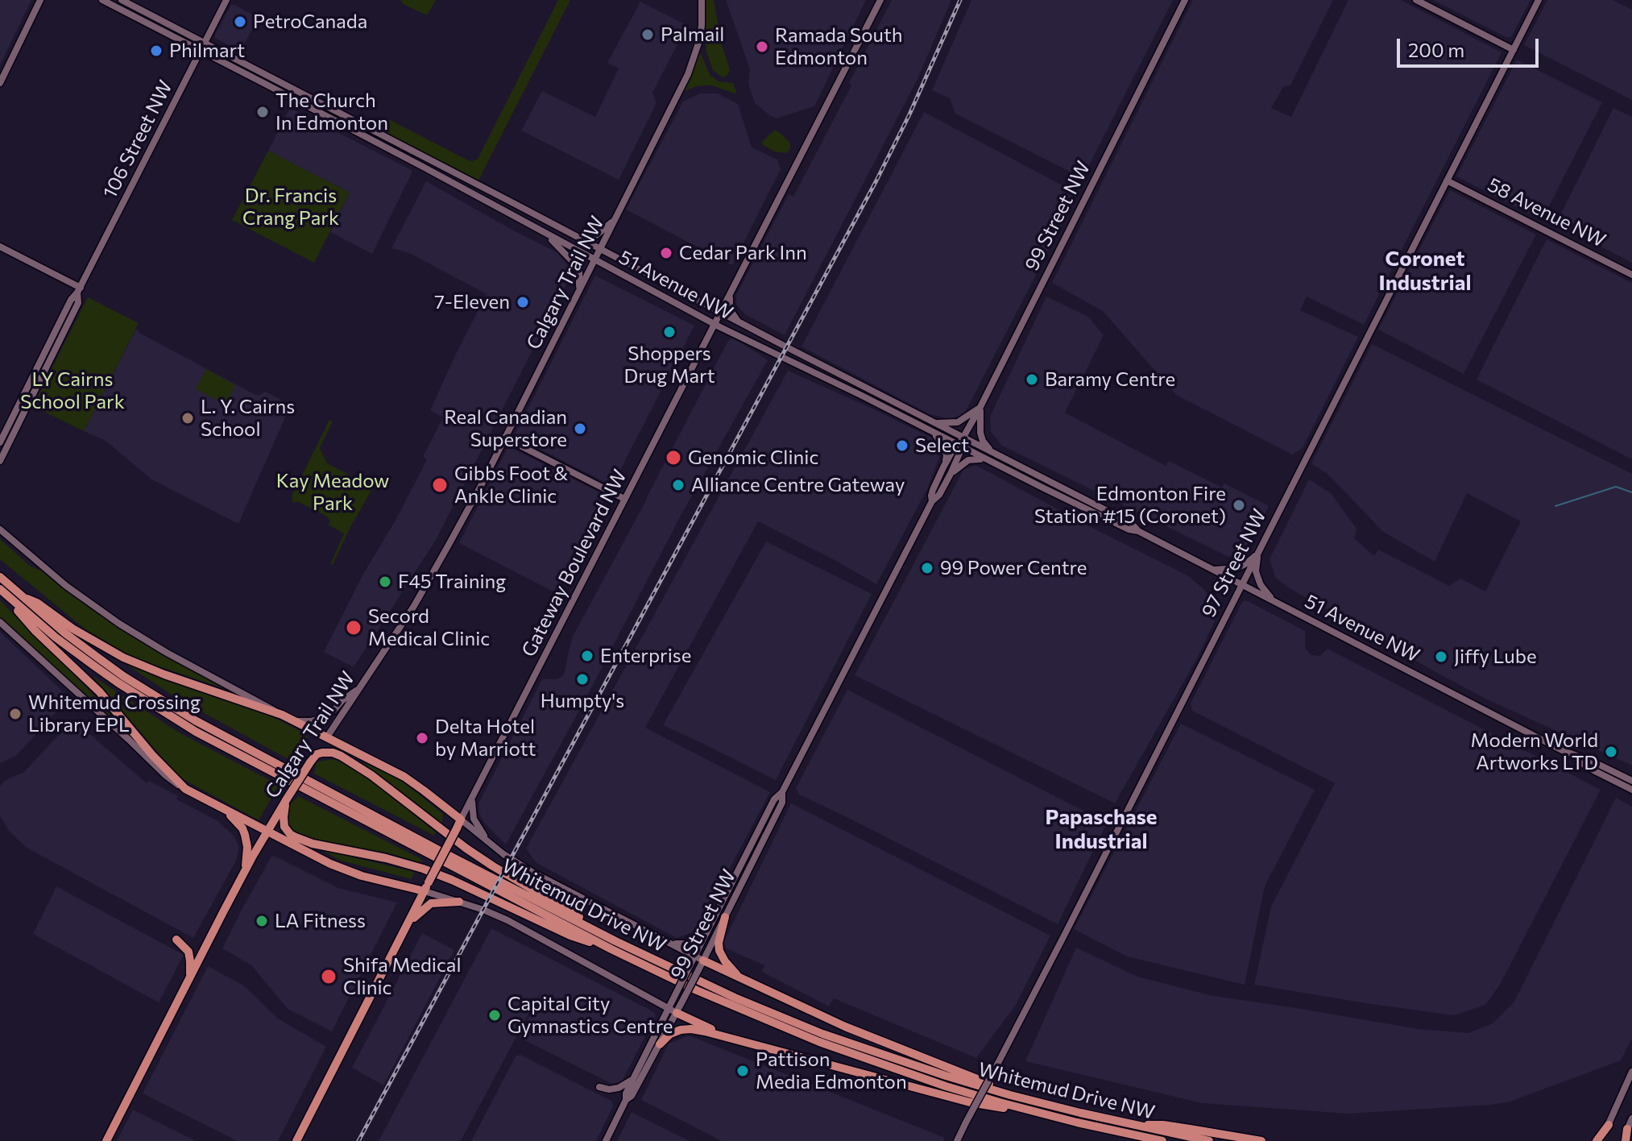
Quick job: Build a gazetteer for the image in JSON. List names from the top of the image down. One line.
{"streets":{"highway":["Calgary Trail NW","Gateway Boulevard NW","Whitemud Drive NW"],"main road":["106 Street NW","58 Avenue NW","99 Street NW","51 Avenue NW","97 Street NW"]},"crossings":[["106 Street NW","51 Avenue NW"],["58 Avenue NW","97 Street NW"],["99 Street NW","51 Avenue NW"],["Calgary Trail NW","51 Avenue NW"],["51 Avenue NW","Gateway Boulevard NW"],["51 Avenue NW","97 Street NW"]],"districts":["Coronet Industrial","Papaschase Industrial"],"parks":["Dr. Francis Crang Park","LY Cairns School Park","Kay Meadow Park"],"places":["PetroCanada","Palmail","Ramada South Edmonton","Philmart","The Church In Edmonton","Cedar Park Inn","7-Eleven","Shoppers Drug Mart","Baramy Centre","L. Y. Cairns School","Real Canadian Superstore","Select","Genomic Clinic","Gibbs Foot & Ankle Clinic","Alliance Centre Gateway","Edmonton Fire Station #15 (Coronet)","99 Power Centre","F45 Training","Secord Medical Clinic","Enterprise","Jiffy Lube","Humpty's","Whitemud Crossing Library EPL","Delta Hotel by Marriott","Modern World Artworks LTD","LA Fitness","Shifa Medical Clinic","Capital City Gymnastics Centre","Pattison Media Edmonton"],"scale_bar":"200 m"}
